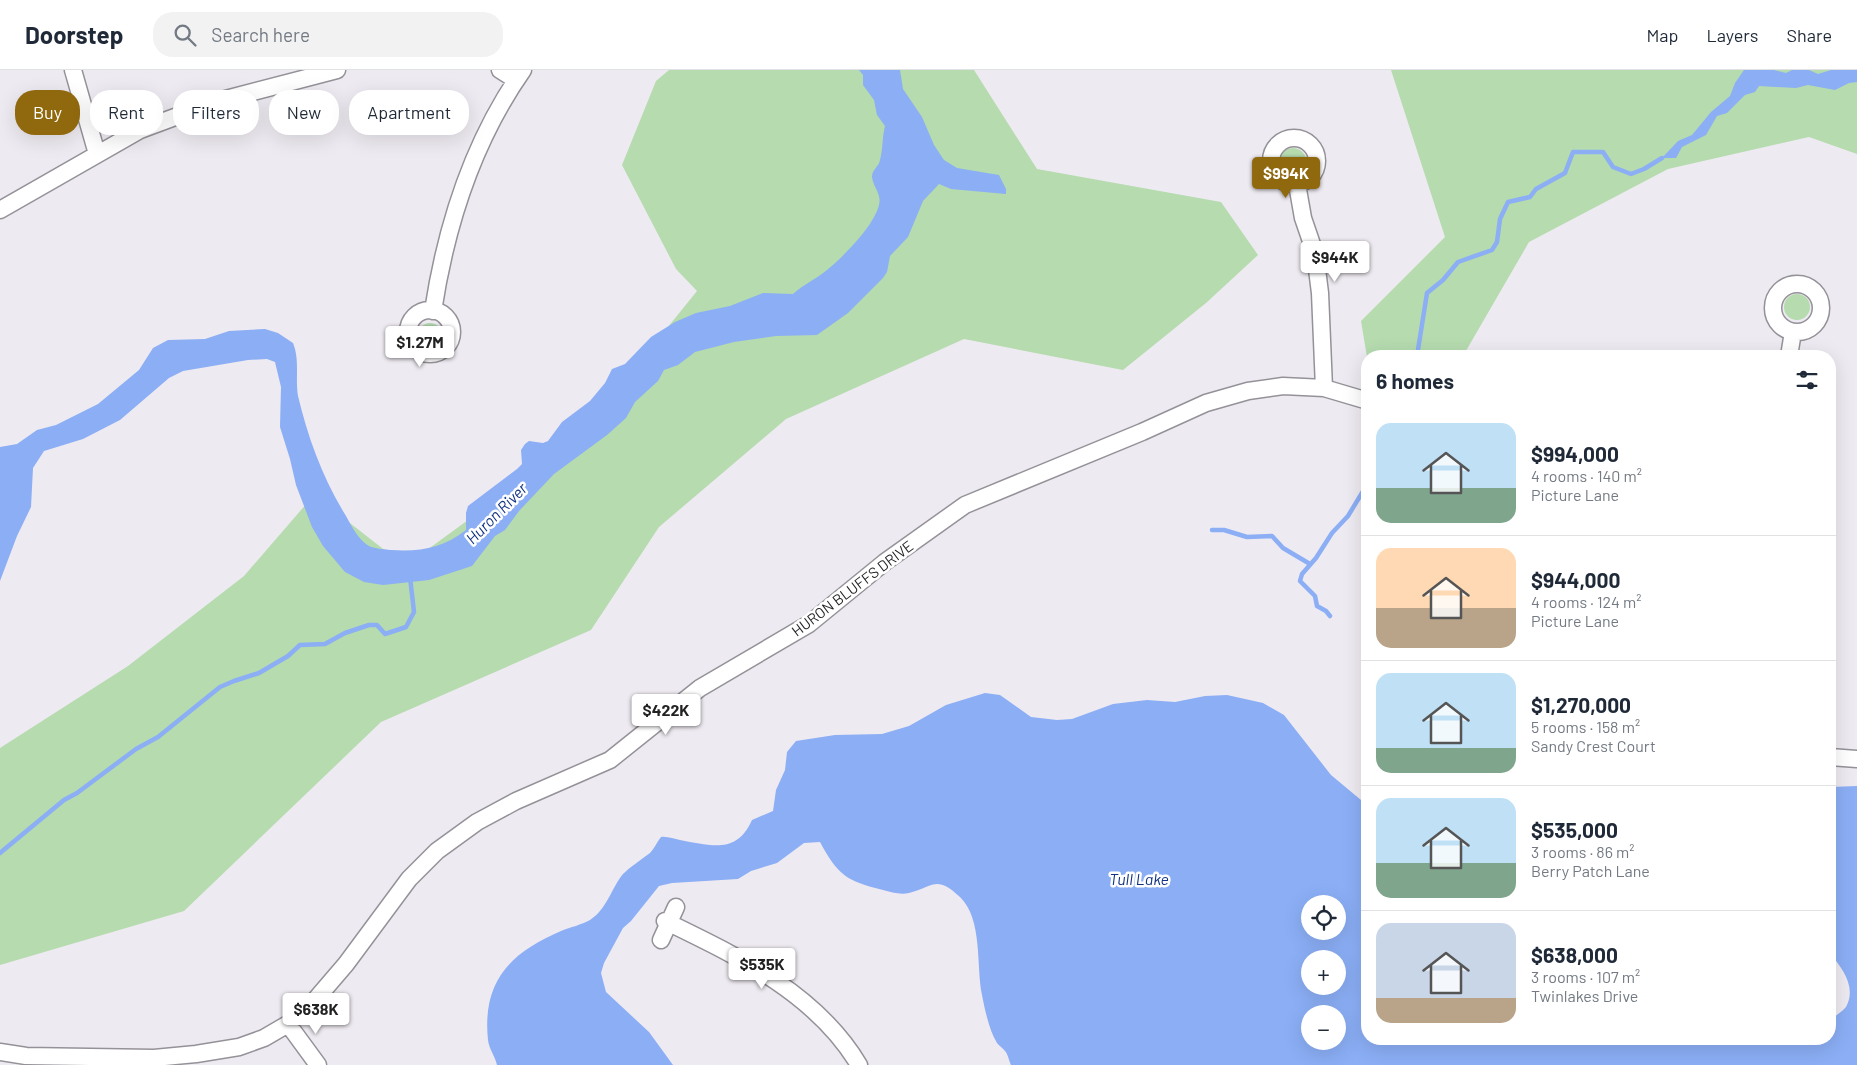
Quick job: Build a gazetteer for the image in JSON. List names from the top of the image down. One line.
{"streets":{"street":["HURON BLUFFS DRIVE"]},"water":["Huron River","Tull Lake"],"page":{"header":"Doorstep","search":"Search here","nav":["Map","Layers","Share"],"chip":["Buy","Rent","Filters","New","Apartment"],"price":["$994K","$944K","$1.27M","$422K","$535K","$638K"],"heading":"6 homes","list":[{"name":"$994,000","note":"4 rooms · 140 m² · Picture Lane"},{"name":"$944,000","note":"4 rooms · 124 m² · Picture Lane"},{"name":"$1,270,000","note":"5 rooms · 158 m² · Sandy Crest Court"},{"name":"$535,000","note":"3 rooms · 86 m² · Berry Patch Lane"},{"name":"$638,000","note":"3 rooms · 107 m² · Twinlakes Drive"}],"map_buttons":["+","−"]}}
